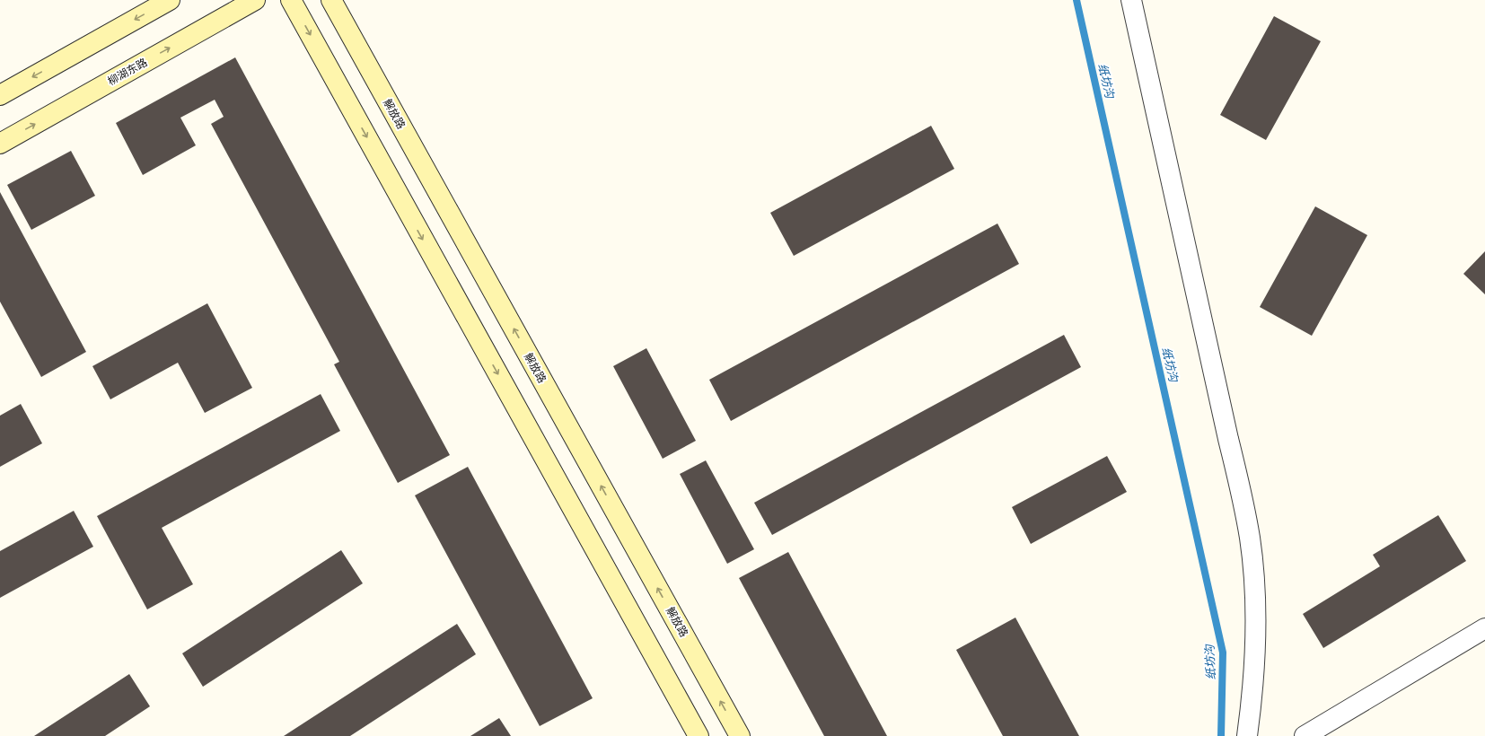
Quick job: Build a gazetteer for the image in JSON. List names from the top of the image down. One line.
{"streets":{"main road":["柳湖东路","解放路"]},"water":["纸坊沟"]}
